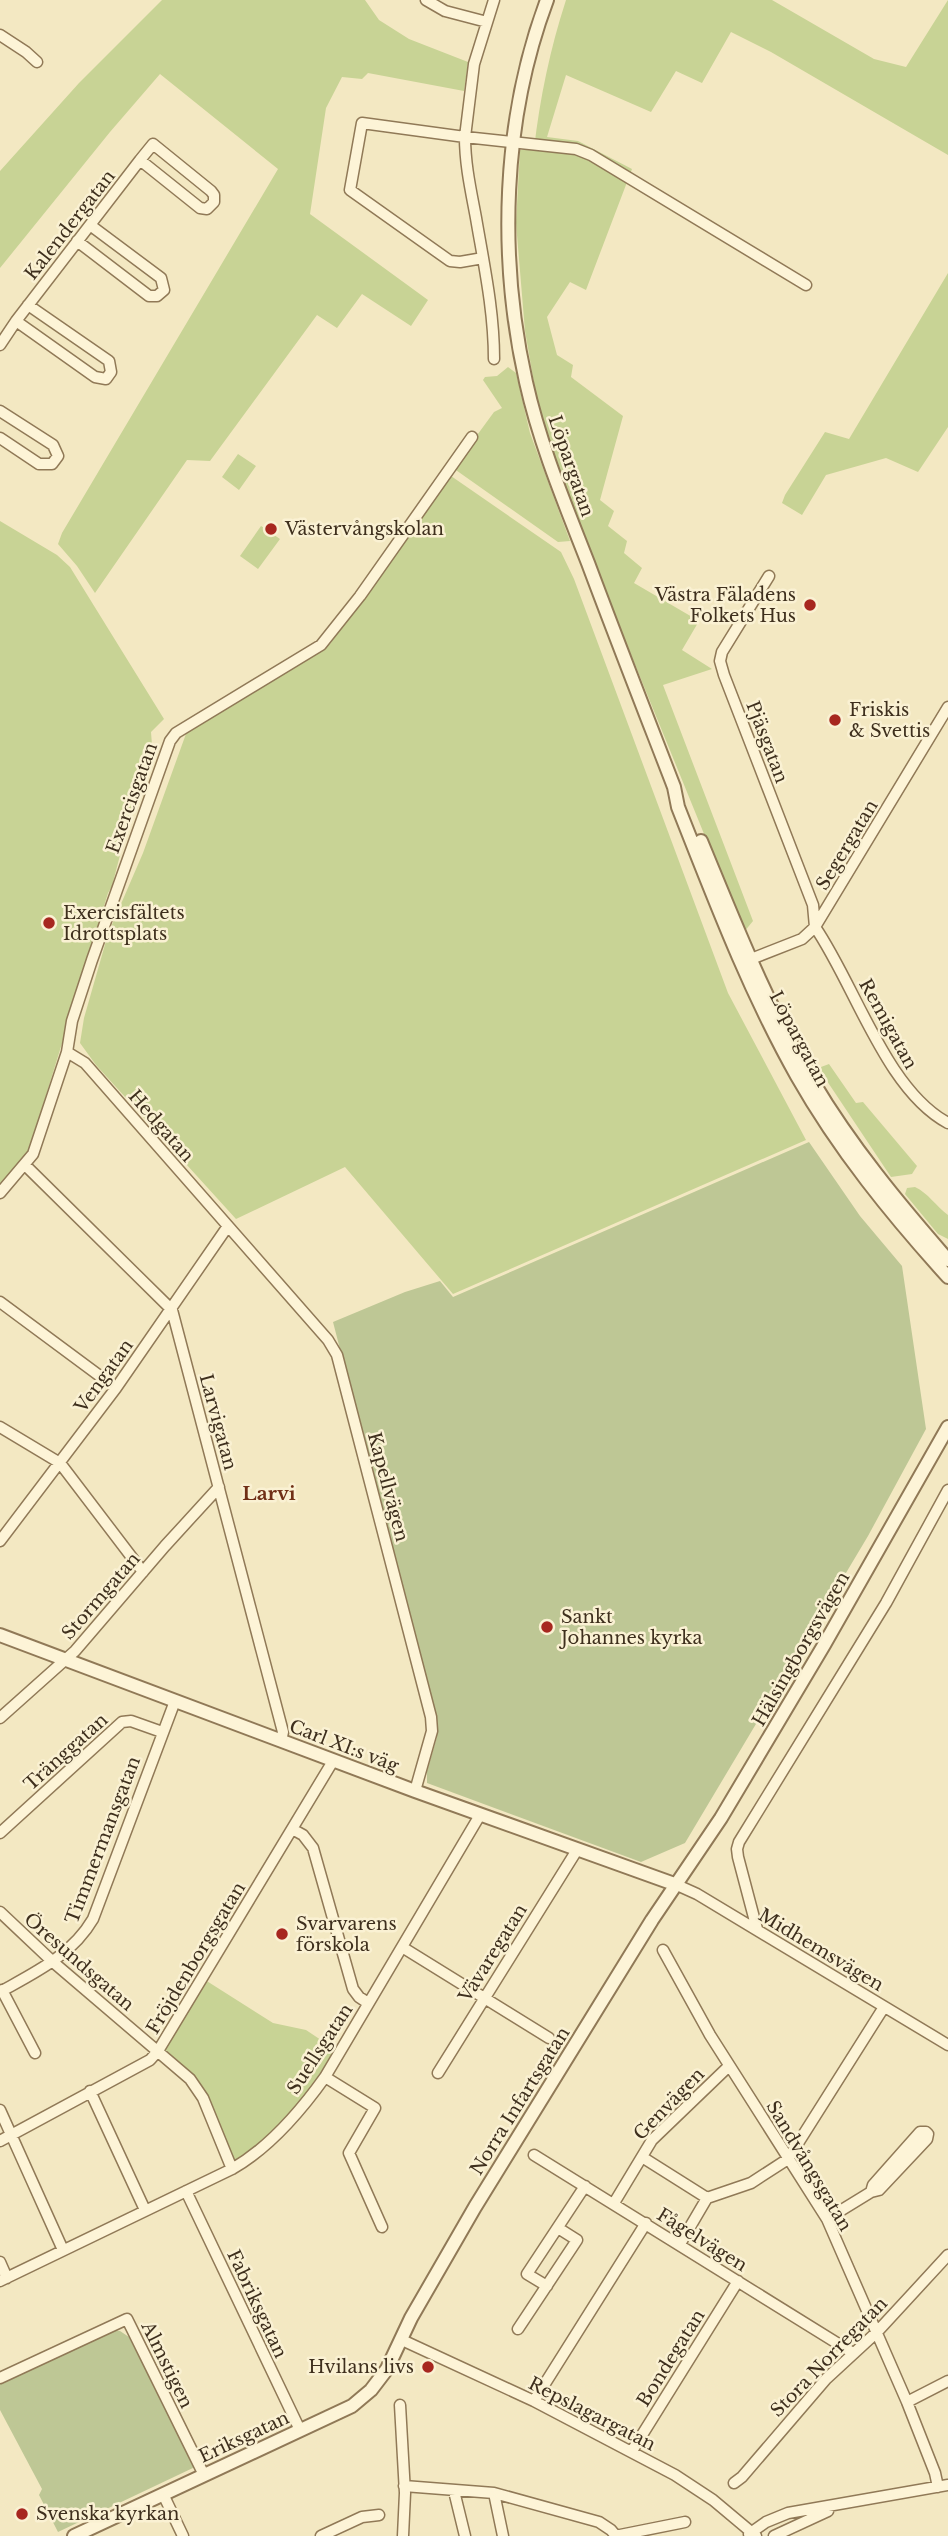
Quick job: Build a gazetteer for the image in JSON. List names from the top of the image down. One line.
{"streets":{"street":["Kalendergatan","Löpargatan","Pjäsgatan","Exercisgatan","Segergatan","Remigatan","Hedgatan","Vengatan","Larvigatan","Kapellvägen","Stormgatan","Hälsingborgsvägen","Carl XI:s väg","Tränggatan","Timmermansgatan","Midhemsvägen","Vävaregatan","Fröjdenborgsgatan","Öresundsgatan","Suellsgatan","Norra Infartsgatan","Genvägen","Sandvångsgatan","Fågelvägen","Fabriksgatan","Stora Norregatan","Bondegatan","Almstigen","Repslagargatan","Eriksgatan"]},"crossings":[["Löpargatan","Segergatan"],["Pjäsgatan","Segergatan"],["Pjäsgatan","Remigatan"],["Exercisgatan","Hedgatan"],["Segergatan","Remigatan"],["Hedgatan","Vengatan"],["Hedgatan","Kapellvägen"],["Vengatan","Larvigatan"],["Vengatan","Kapellvägen"],["Larvigatan","Stormgatan"],["Larvigatan","Carl XI:s väg"],["Kapellvägen","Carl XI:s väg"],["Stormgatan","Carl XI:s väg"],["Hälsingborgsvägen","Carl XI:s väg"],["Hälsingborgsvägen","Midhemsvägen"],["Hälsingborgsvägen","Norra Infartsgatan"],["Carl XI:s väg","Timmermansgatan"],["Carl XI:s väg","Midhemsvägen"],["Carl XI:s väg","Vävaregatan"],["Carl XI:s väg","Fröjdenborgsgatan"],["Carl XI:s väg","Suellsgatan"],["Carl XI:s väg","Norra Infartsgatan"],["Tränggatan","Timmermansgatan"],["Timmermansgatan","Öresundsgatan"],["Midhemsvägen","Norra Infartsgatan"],["Fröjdenborgsgatan","Öresundsgatan"],["Öresundsgatan","Suellsgatan"],["Suellsgatan","Fabriksgatan"],["Norra Infartsgatan","Repslagargatan"],["Norra Infartsgatan","Eriksgatan"],["Genvägen","Sandvångsgatan"],["Genvägen","Fågelvägen"],["Sandvångsgatan","Stora Norregatan"],["Fågelvägen","Stora Norregatan"],["Fågelvägen","Bondegatan"],["Fabriksgatan","Eriksgatan"],["Bondegatan","Repslagargatan"],["Almstigen","Eriksgatan"],["Repslagargatan","Eriksgatan"]],"districts":["Larvi"],"places":["Västervångskolan","Västra Fäladens Folkets Hus","Friskis & Svettis","Exercisfältets Idrottsplats","Sankt Johannes kyrka","Svarvarens förskola","Hvilans livs","Svenska kyrkan"]}
